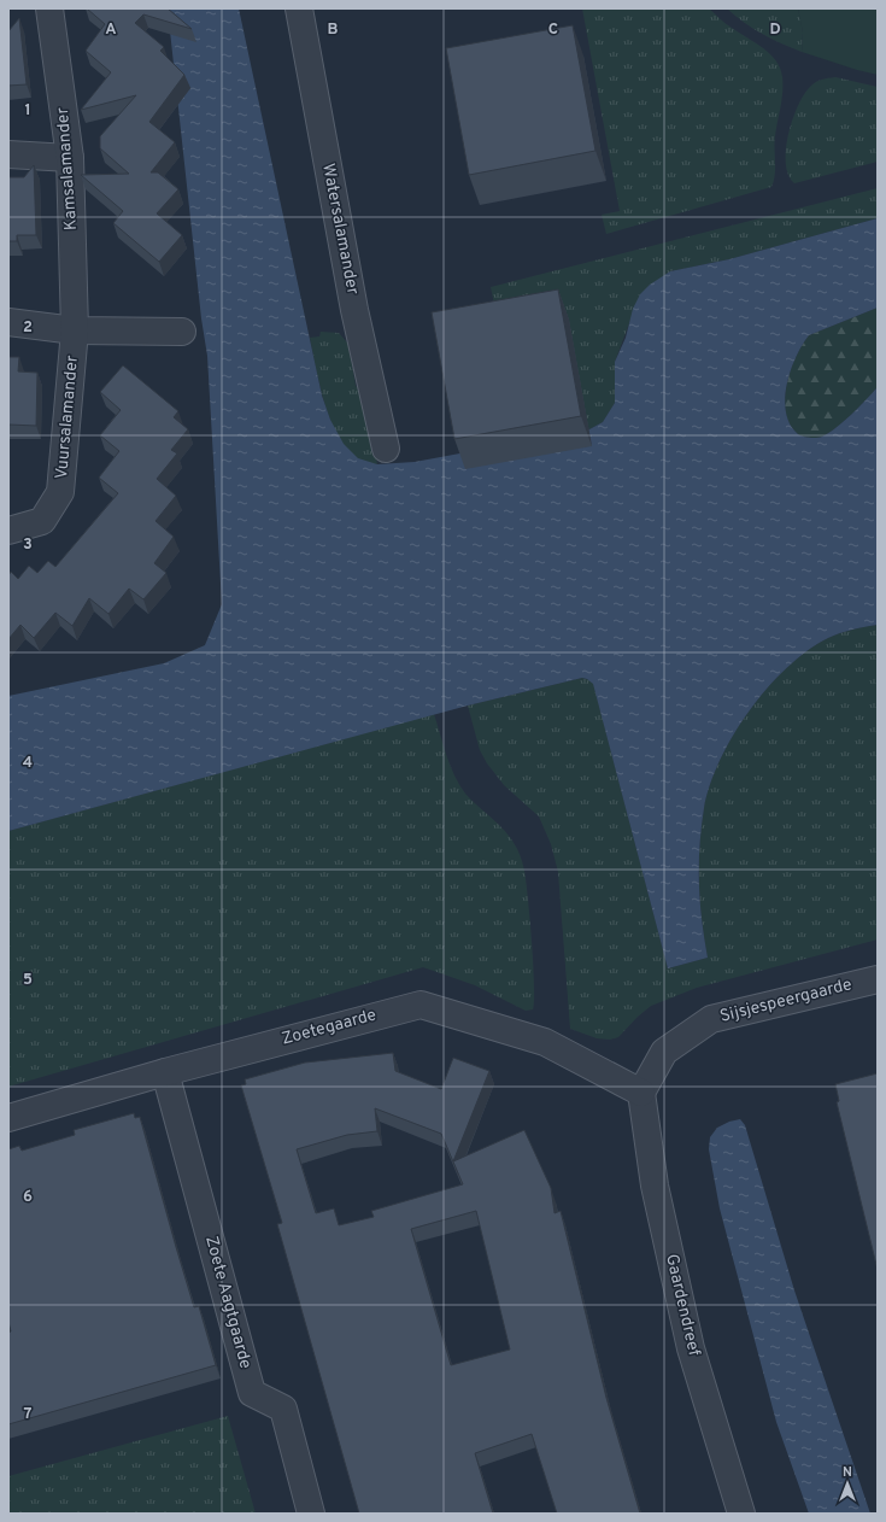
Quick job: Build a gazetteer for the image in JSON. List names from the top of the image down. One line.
{"streets":{"street":["Kamsalamander","Watersalamander","Vuursalamander","Sijsjespeergaarde","Zoetegaarde","Zoete Aagtgaarde","Gaardendreef"]},"crossings":[["Kamsalamander","Vuursalamander"],["Sijsjespeergaarde","Zoetegaarde"],["Sijsjespeergaarde","Gaardendreef"],["Zoetegaarde","Zoete Aagtgaarde"],["Zoetegaarde","Gaardendreef"]],"north":"top","grid":{"columns":["A","B","C","D"],"rows":["1","2","3","4","5","6","7"]}}
